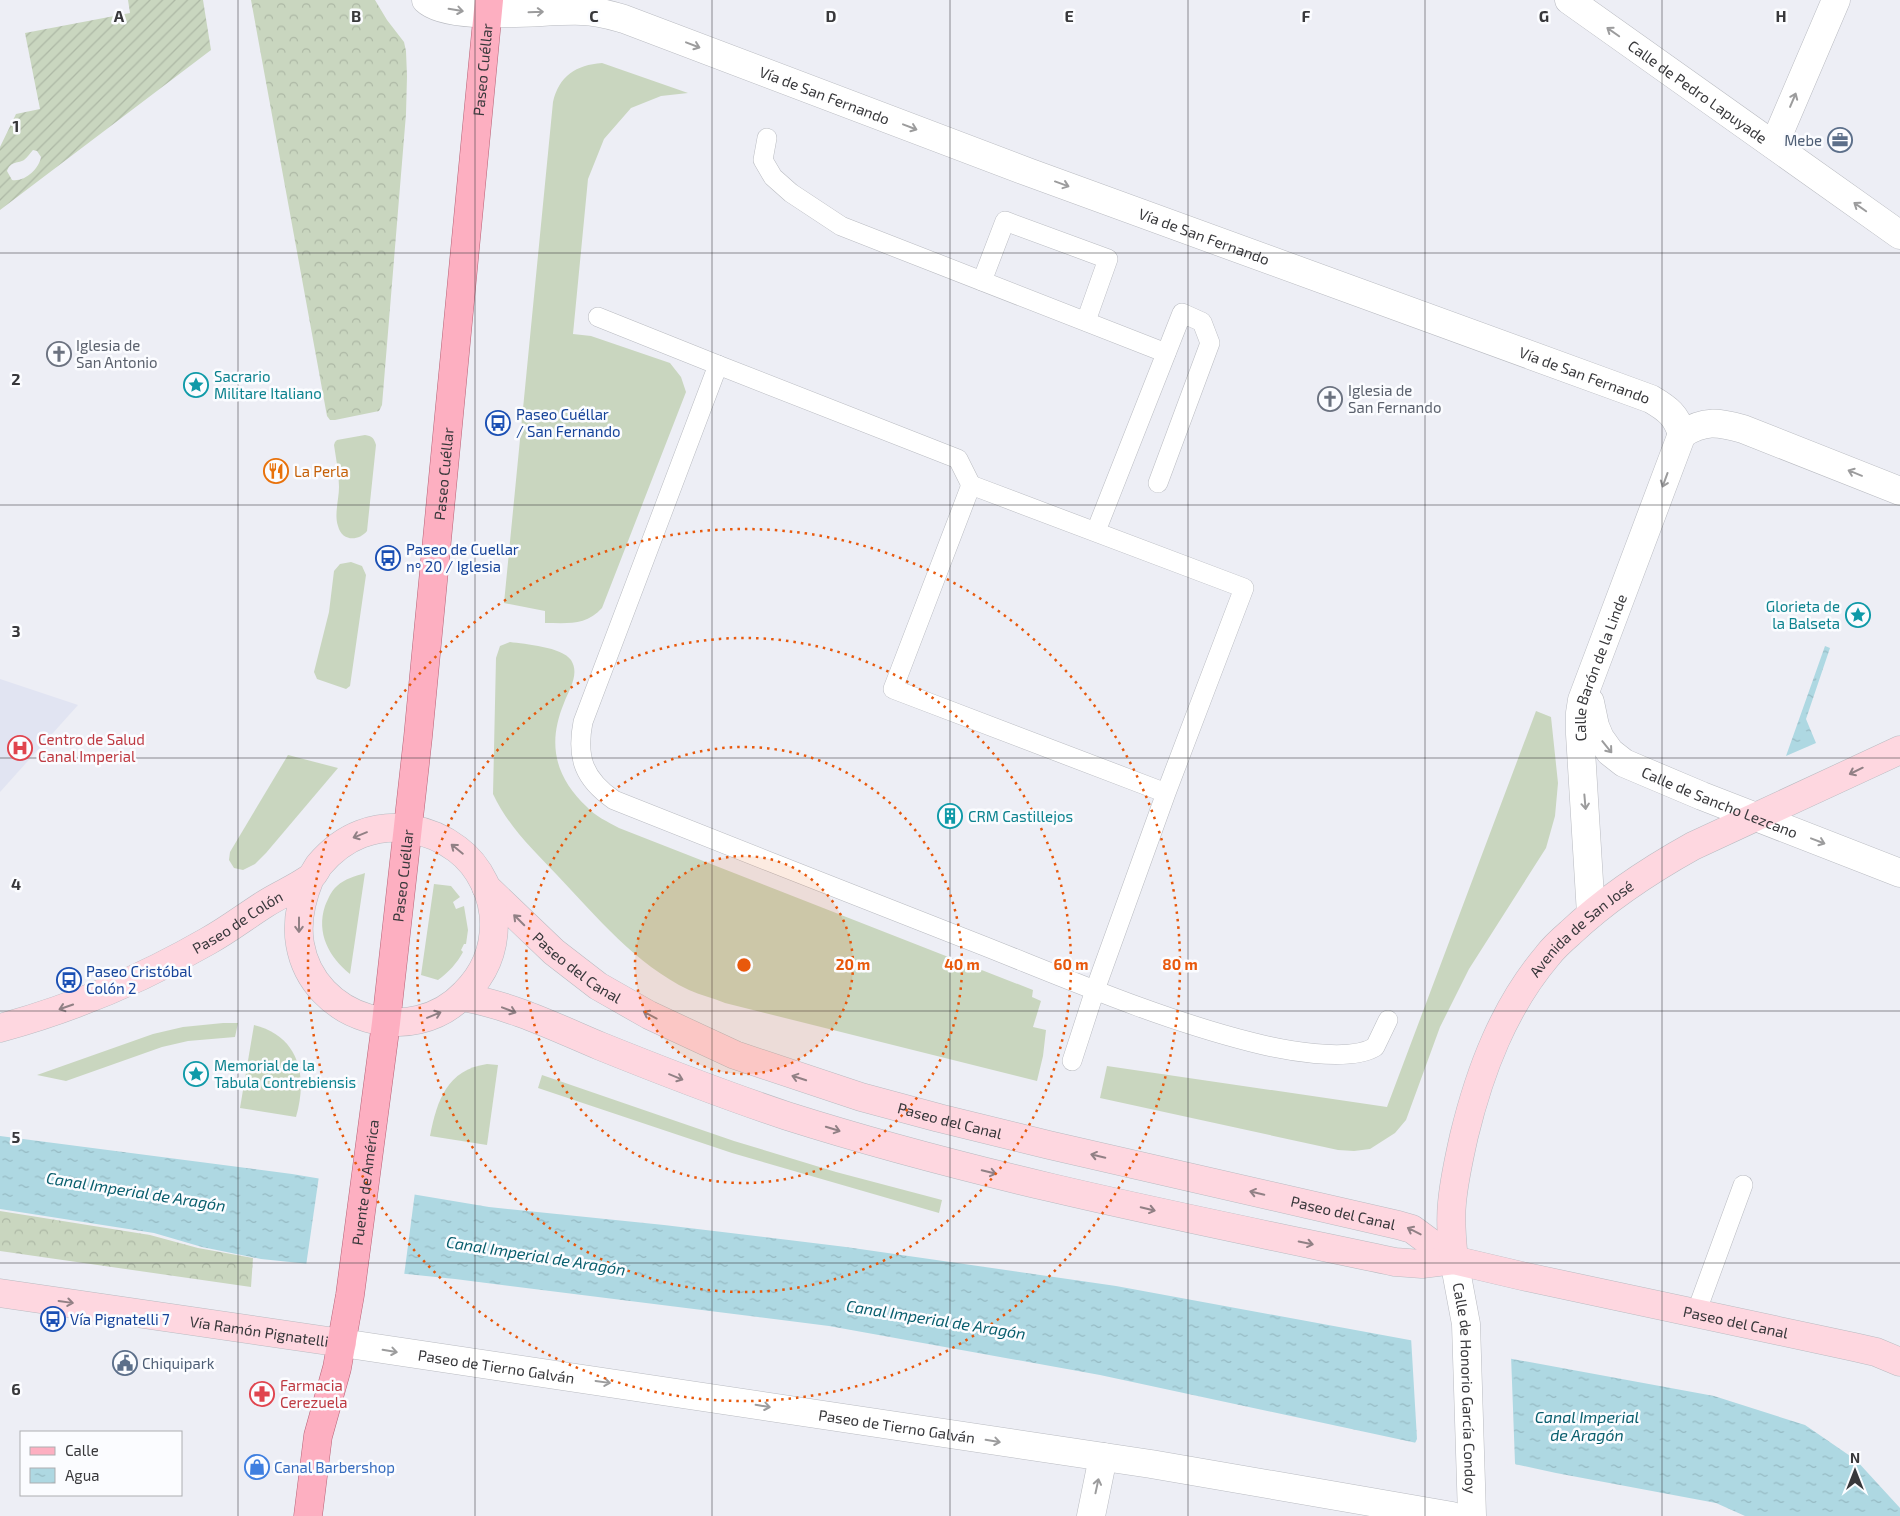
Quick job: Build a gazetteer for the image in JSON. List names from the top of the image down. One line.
{"streets":{"main road":["Paseo Cuéllar","Paseo de Colón","Avenida de San José","Paseo del Canal","Puente de América","Vía Ramón Pignatelli"],"street":["Calle de Pedro Lapuyade","Vía de San Fernando","Calle Barón de la Linde","Calle de Sancho Lezcano","Paseo de Tierno Galván","Calle de Honorio García Condoy"]},"crossings":[["Paseo Cuéllar","Vía de San Fernando"],["Paseo Cuéllar","Paseo de Colón"],["Paseo Cuéllar","Paseo del Canal"],["Paseo Cuéllar","Puente de América"],["Vía de San Fernando","Calle Barón de la Linde"],["Calle Barón de la Linde","Calle de Sancho Lezcano"],["Calle Barón de la Linde","Avenida de San José"],["Calle de Sancho Lezcano","Avenida de San José"],["Paseo de Colón","Paseo del Canal"],["Avenida de San José","Paseo del Canal"],["Avenida de San José","Calle de Honorio García Condoy"],["Paseo del Canal","Puente de América"],["Paseo del Canal","Calle de Honorio García Condoy"],["Puente de América","Vía Ramón Pignatelli"],["Puente de América","Paseo de Tierno Galván"],["Vía Ramón Pignatelli","Paseo de Tierno Galván"]],"one_way":["Calle de Pedro Lapuyade","Vía de San Fernando","Calle Barón de la Linde","Calle de Sancho Lezcano","Paseo de Colón","Vía Ramón Pignatelli","Paseo de Tierno Galván"],"water":["Canal Imperial de Aragón"],"places":{"office":["Mebe"],"church":["Iglesia de San Antonio","Iglesia de San Fernando"],"place":["Sacrario Militare Italiano","Glorieta de la Balseta","Memorial de la Tabula Contrebiensis"],"bus stop":["Paseo Cuéllar / San Fernando","Paseo de Cuellar nº 20 / Iglesia","Paseo Cristóbal Colón 2","Vía Pignatelli 7"],"restaurant":["La Perla"],"hospital":["Centro de Salud Canal Imperial"],"building":["CRM Castillejos"],"public building":["Chiquipark"],"pharmacy":["Farmacia Cerezuela"],"shop":["Canal Barbershop"]},"legend":["Calle","Agua"],"north":"top","grid":{"columns":["A","B","C","D","E","F","G","H"],"rows":["1","2","3","4","5","6"]},"rings":["20 m","40 m","60 m","80 m"]}
